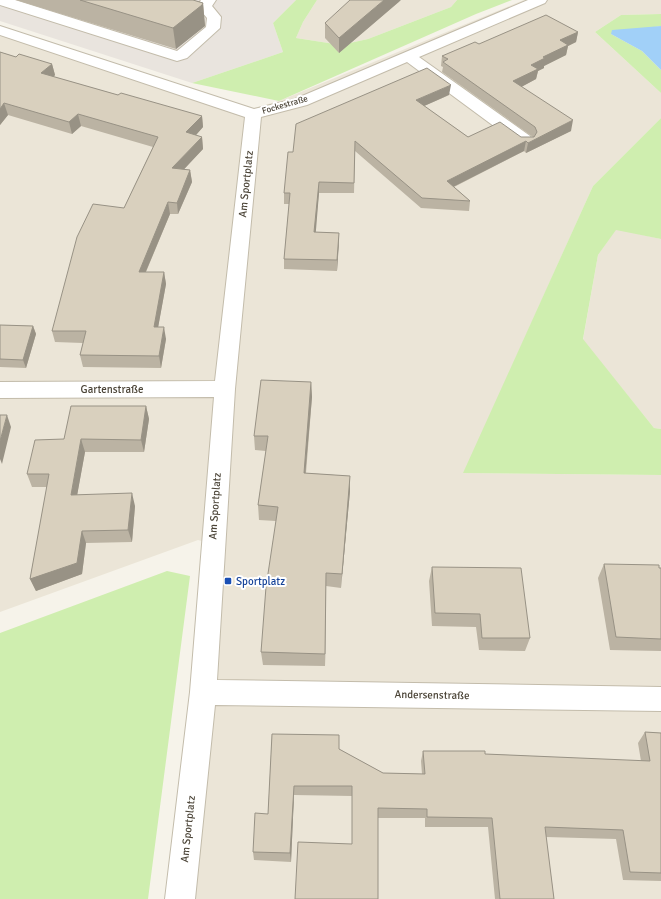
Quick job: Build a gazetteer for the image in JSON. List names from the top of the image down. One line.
{"streets":{"street":["Fockestraße","Am Sportplatz","Gartenstraße","Andersenstraße"]},"crossings":[["Fockestraße","Am Sportplatz"],["Am Sportplatz","Gartenstraße"],["Am Sportplatz","Andersenstraße"]],"places":{"transit":["Sportplatz"]}}
